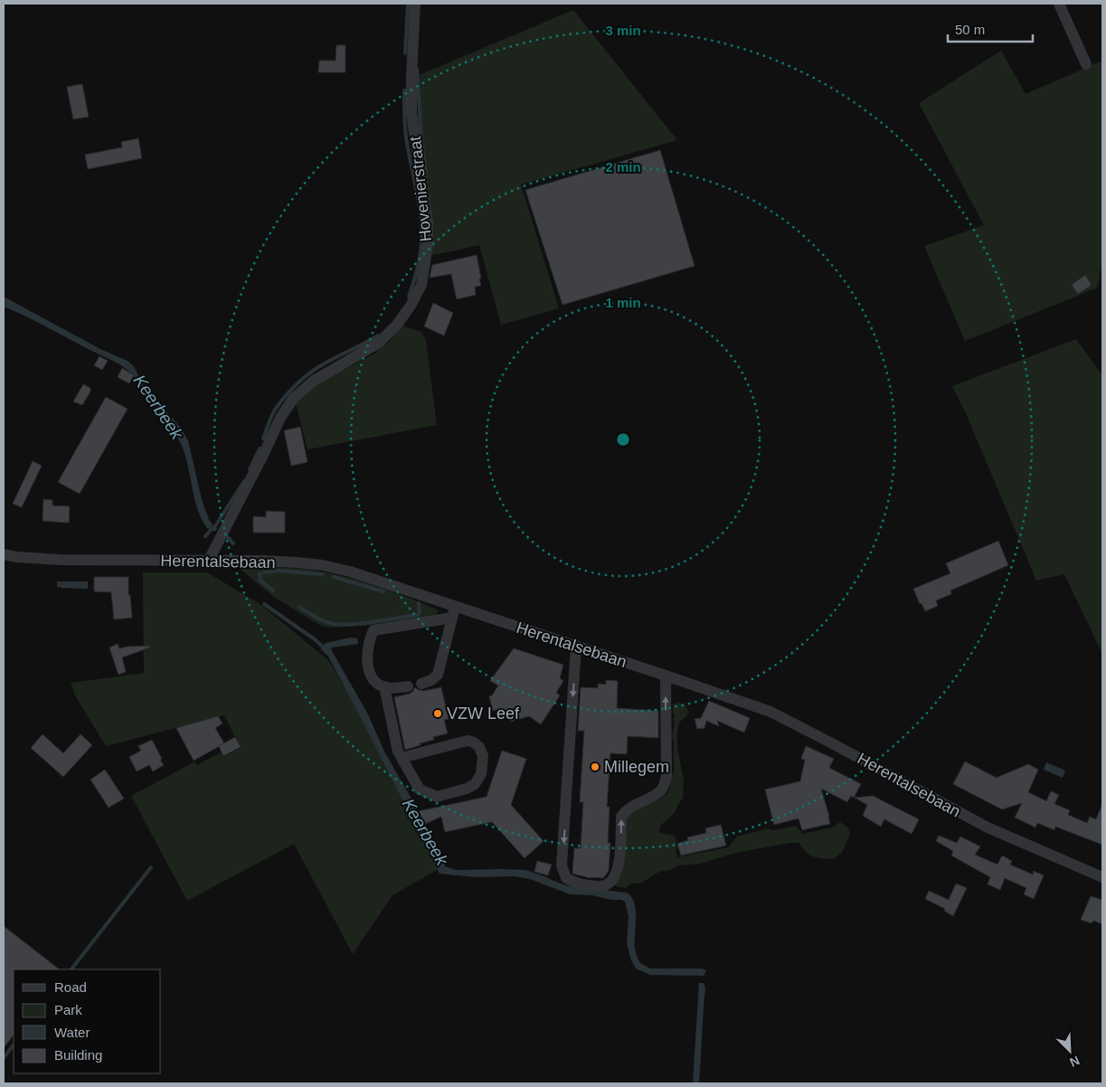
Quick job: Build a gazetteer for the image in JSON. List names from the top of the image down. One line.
{"streets":{"street":["Hovenierstraat","Herentalsebaan"]},"crossings":[["Hovenierstraat","Herentalsebaan"]],"water":["Keerbeek"],"places":["VZW Leef","Millegem"],"legend":["Road","Park","Water","Building"],"scale_bar":"50 m","north":"bottom right","rings":["3 min","2 min","1 min"]}
